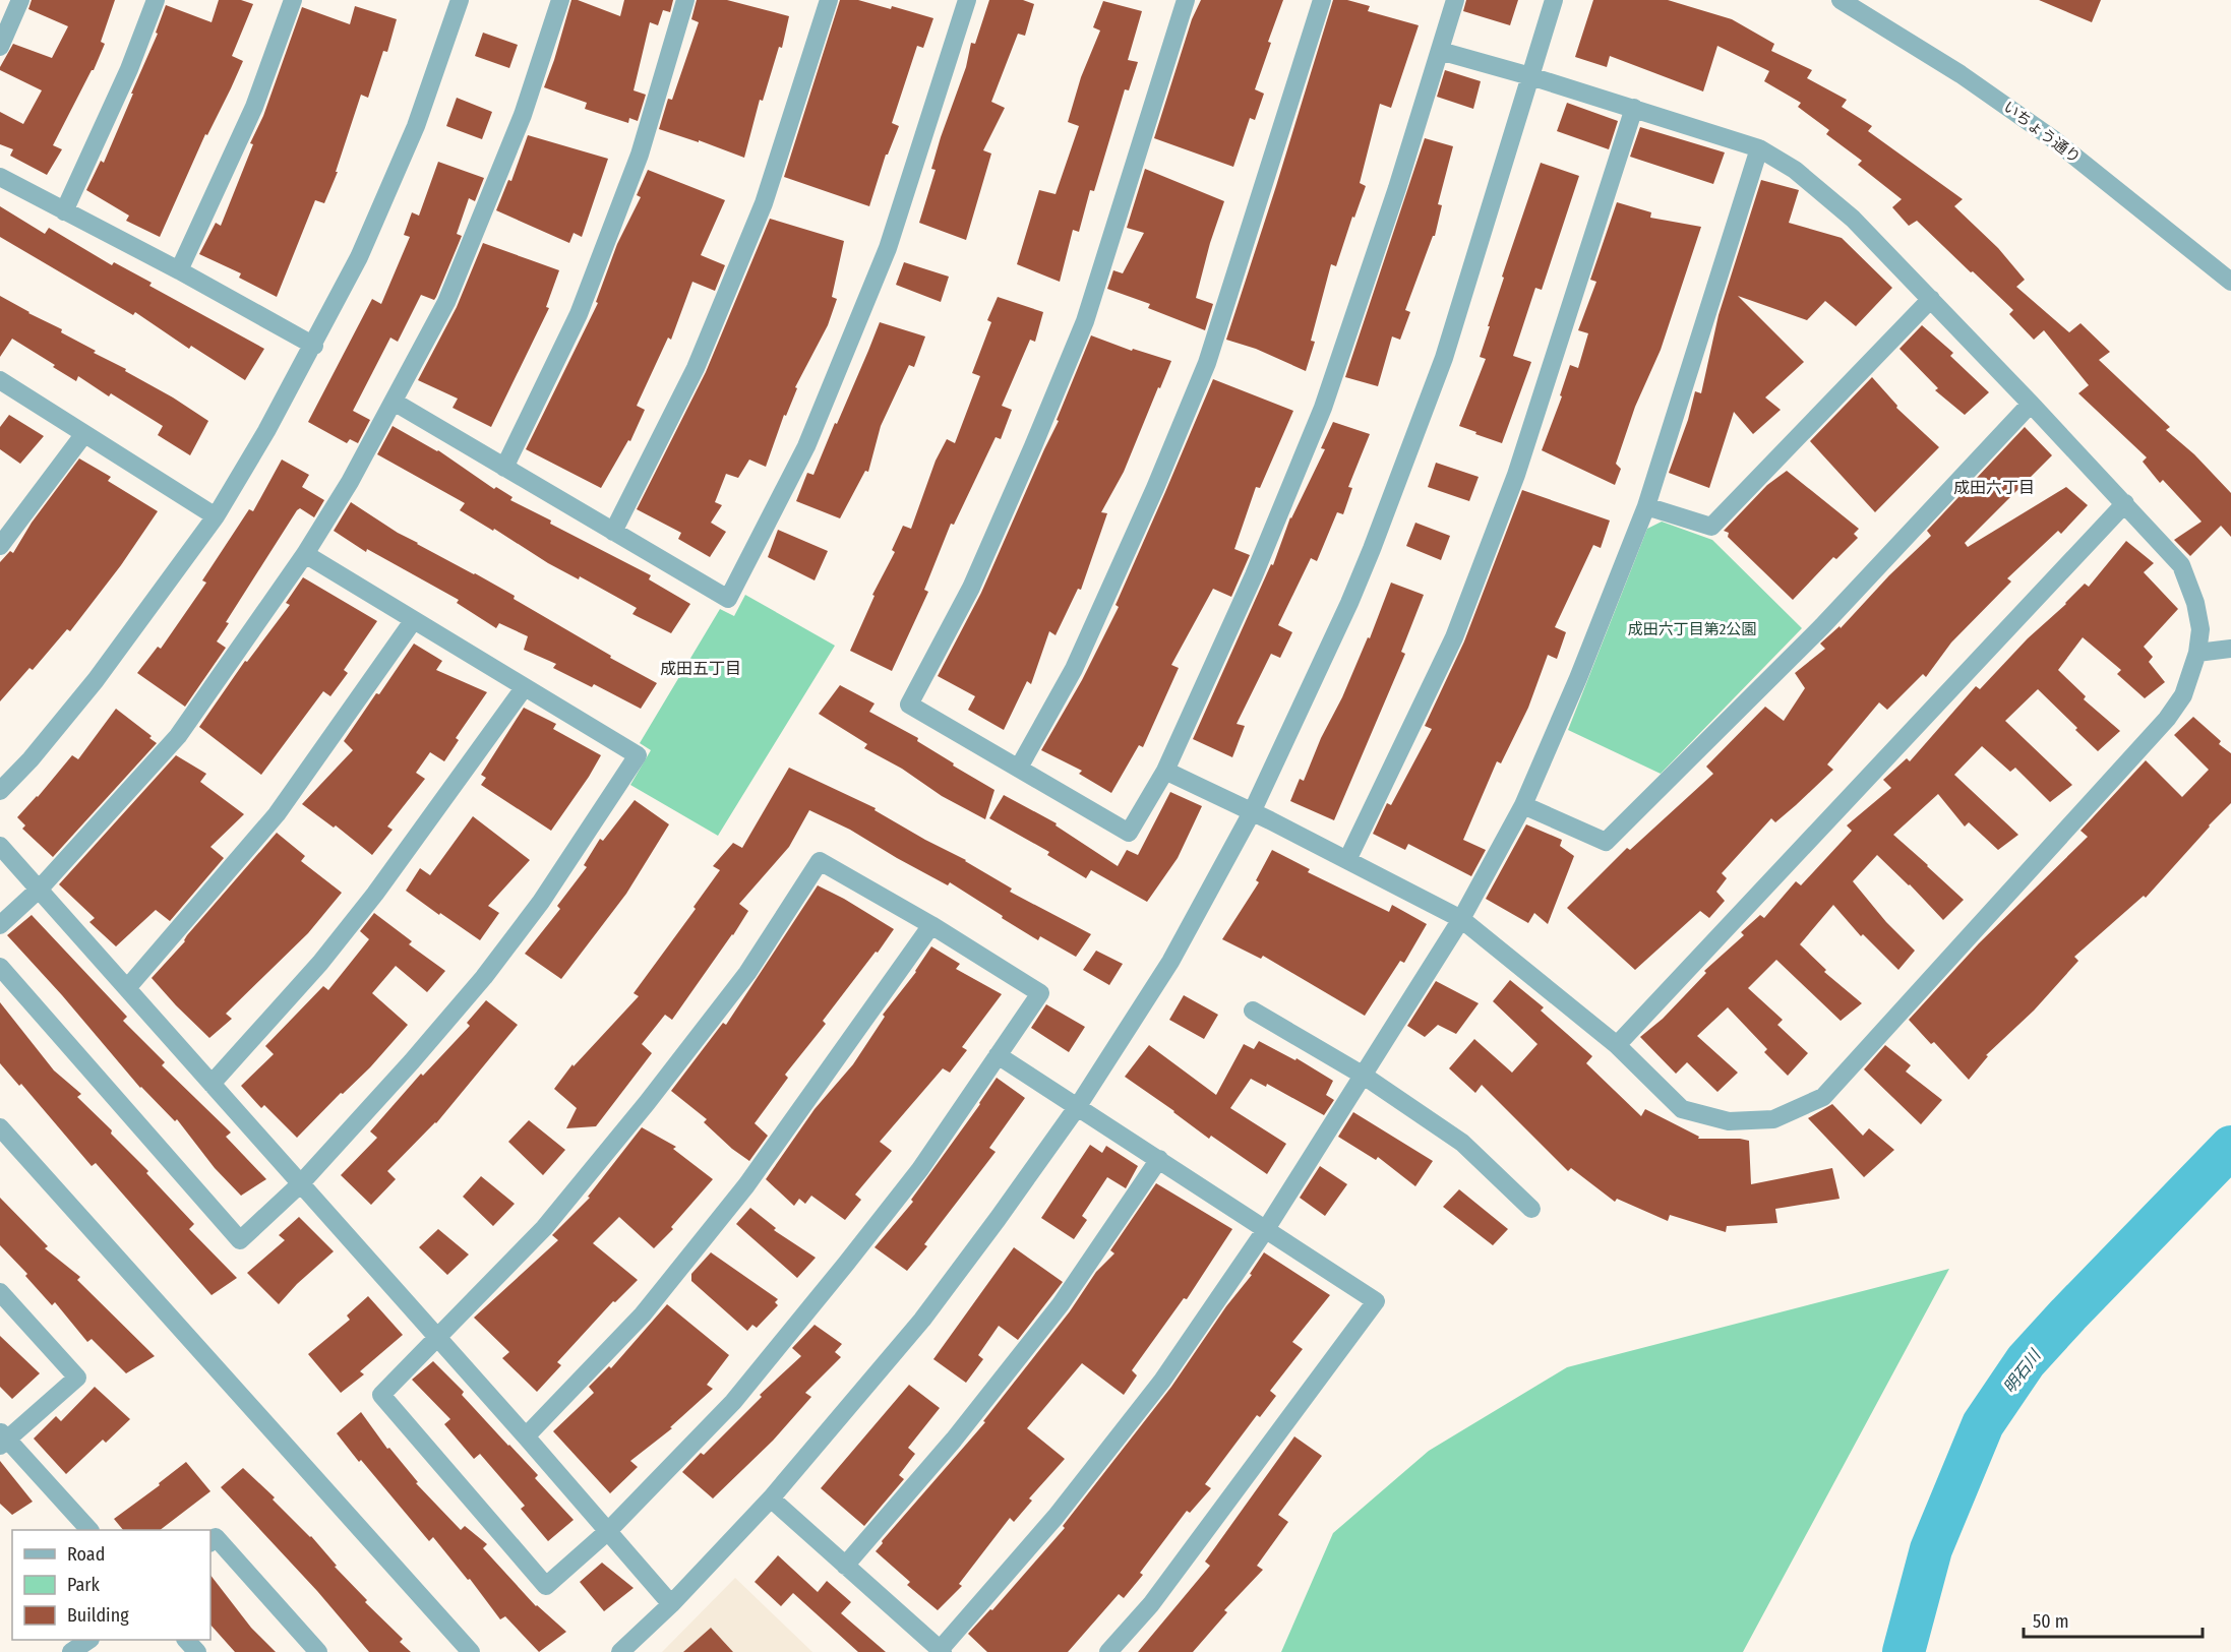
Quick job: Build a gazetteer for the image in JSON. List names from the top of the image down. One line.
{"streets":{"street":["いちょう通り"]},"districts":["成田六丁目","成田五丁目"],"water":["明石川"],"parks":["成田六丁目第2公園"],"legend":["Road","Park","Building"],"scale_bar":"50 m"}
